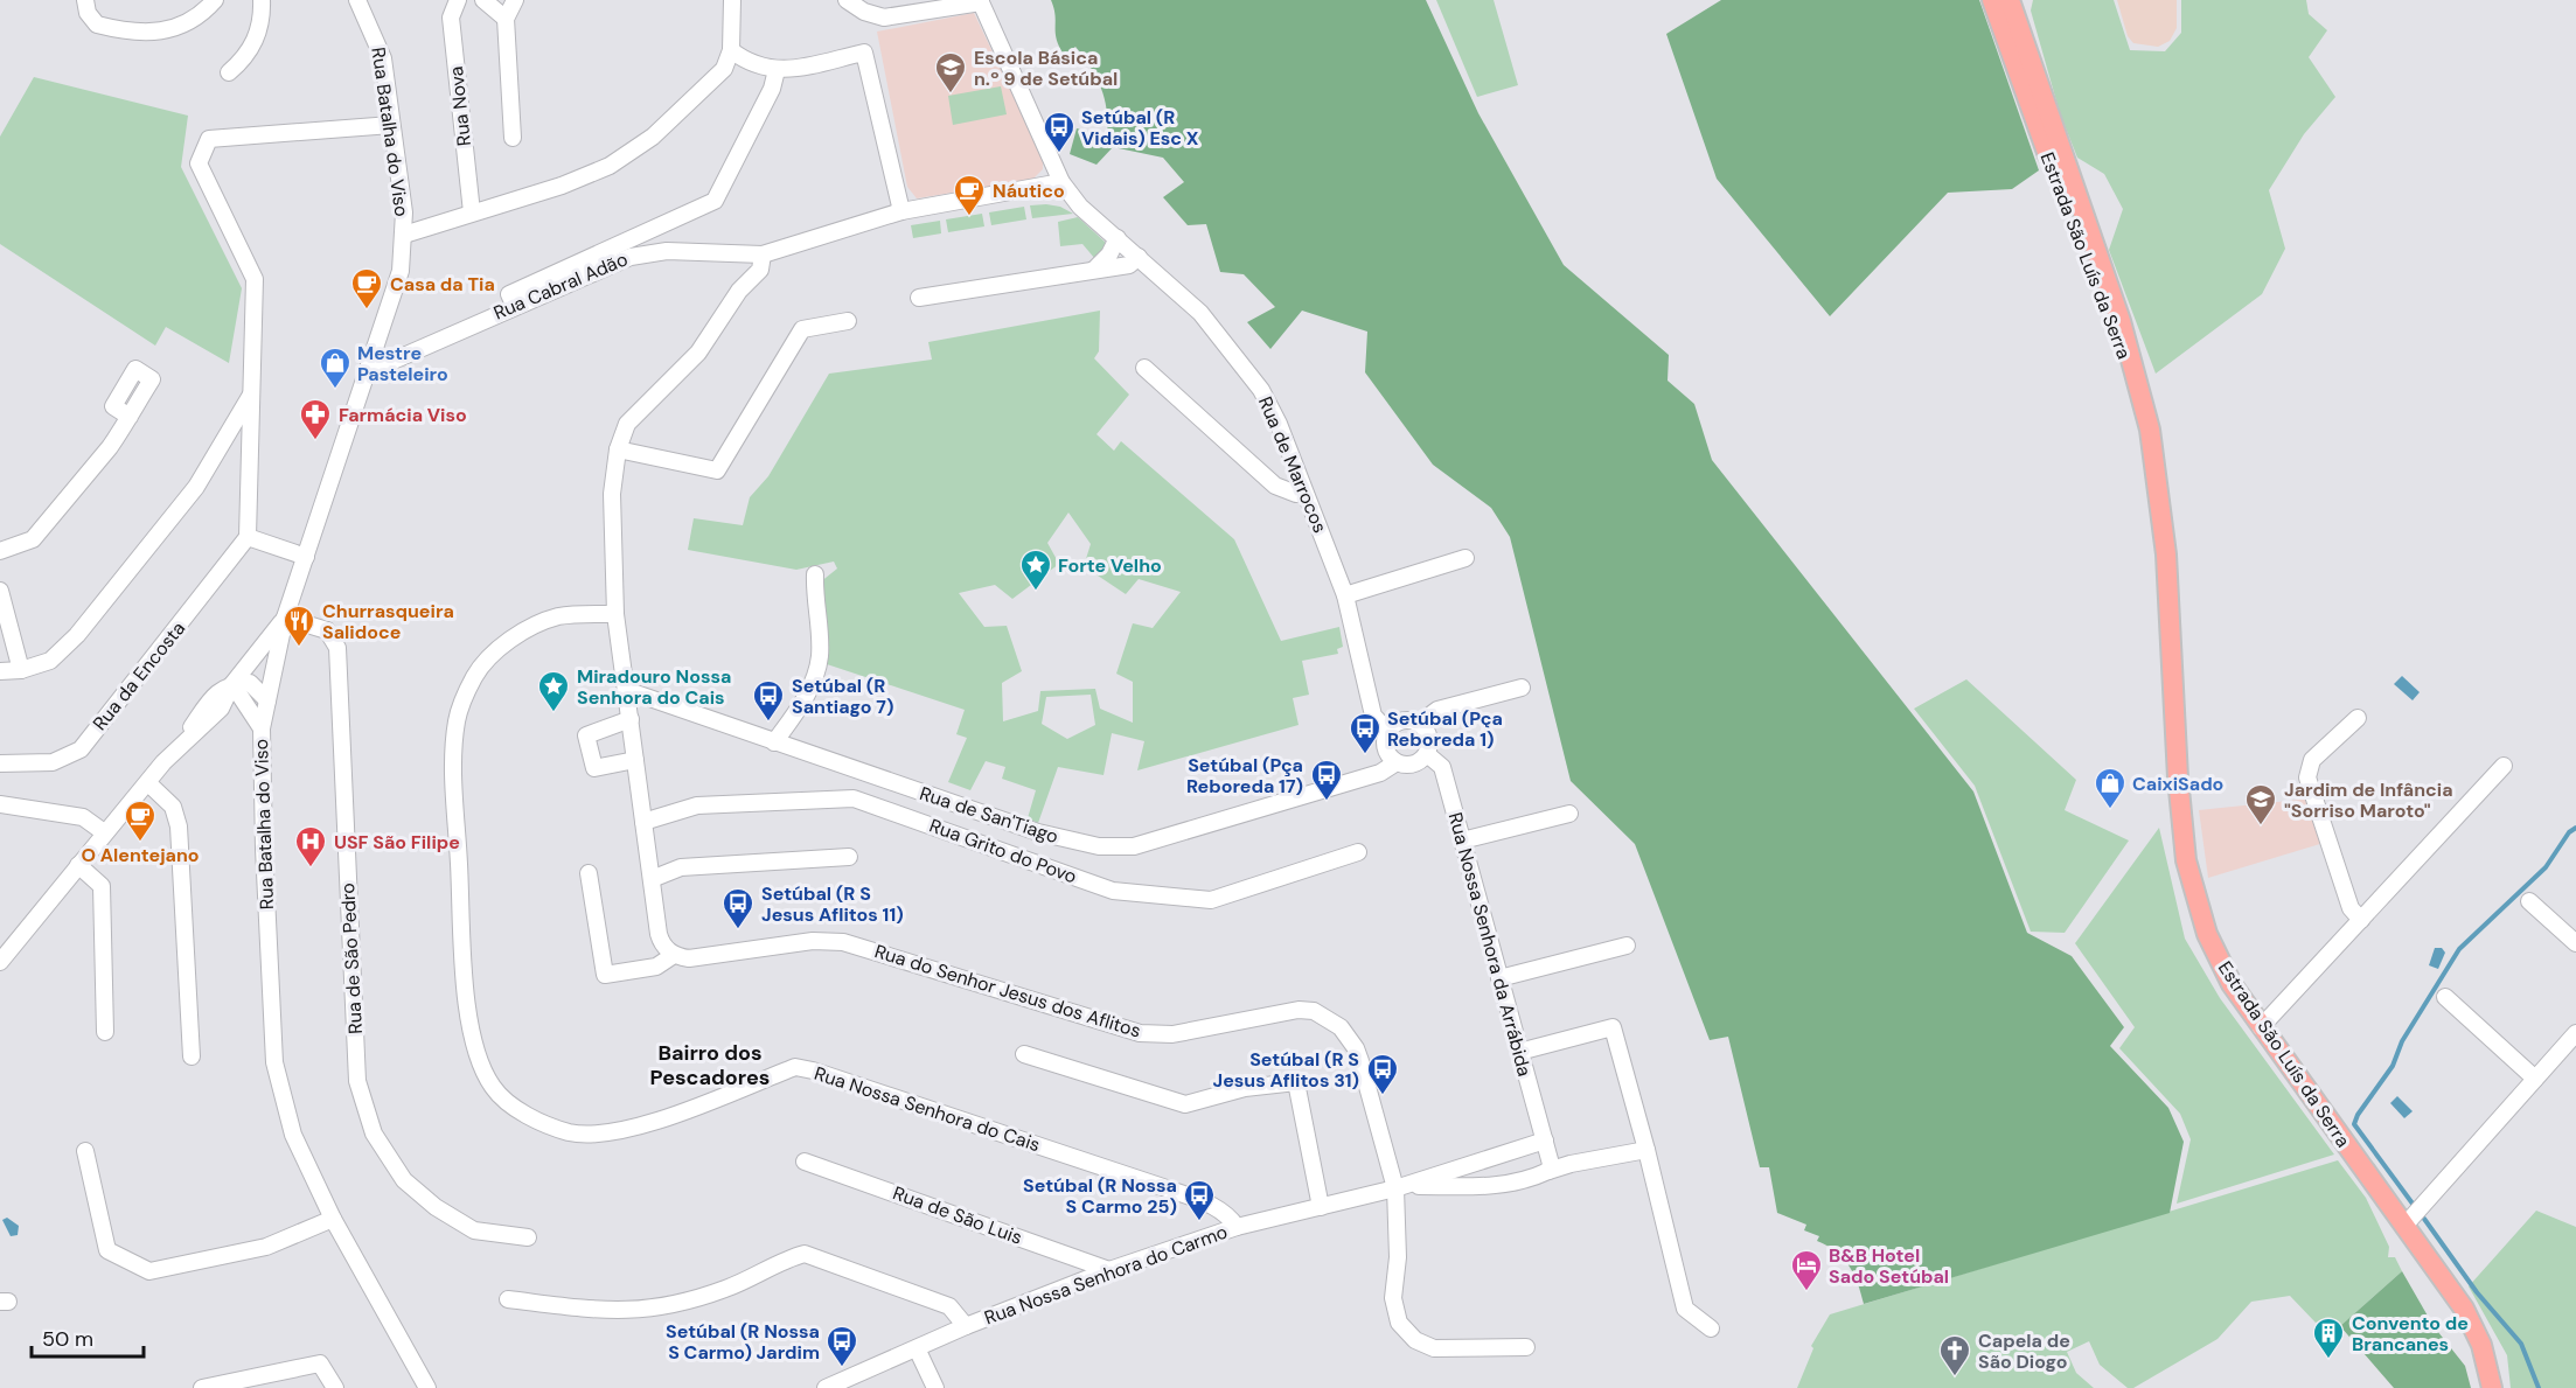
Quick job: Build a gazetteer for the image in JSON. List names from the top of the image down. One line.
{"streets":{"main road":["Estrada São Luís da Serra"],"street":["Rua Nova","Rua Batalha do Viso","Rua Cabral Adão","Rua de Marrocos","Rua da Encosta","Rua de San'Tiago","Rua Grito do Povo","Rua Nossa Senhora da Arrábida","Rua de São Pedro","Rua do Senhor Jesus dos Aflitos","Rua Nossa Senhora do Cais","Rua de São Luis","Rua Nossa Senhora do Carmo"]},"crossings":[["Rua Batalha do Viso","Rua Cabral Adão"],["Rua Batalha do Viso","Rua de São Pedro"],["Rua Cabral Adão","Rua de Marrocos"],["Rua de Marrocos","Rua de San'Tiago"],["Rua de Marrocos","Rua Nossa Senhora da Arrábida"],["Rua de San'Tiago","Rua Nossa Senhora da Arrábida"],["Rua do Senhor Jesus dos Aflitos","Rua Nossa Senhora do Carmo"],["Rua Nossa Senhora do Cais","Rua Nossa Senhora do Carmo"],["Rua de São Luis","Rua Nossa Senhora do Carmo"]],"districts":["Bairro dos Pescadores"],"places":{"school or university":["Escola Básica n.º 9 de Setúbal","Jardim de Infância \"Sorriso Maroto\""],"bus stop":["Setúbal (R Vidais) Esc X","Setúbal (R Santiago 7)","Setúbal (Pça Reboreda 1)","Setúbal (Pça Reboreda 17)","Setúbal (R S Jesus Aflitos 11)","Setúbal (R S Jesus Aflitos 31)","Setúbal (R Nossa S Carmo 25)","Setúbal (R Nossa S Carmo) Jardim"],"cafe":["Náutico","Casa da Tia","O Alentejano"],"shop":["Mestre Pasteleiro","CaixiSado"],"pharmacy":["Farmácia Viso"],"place":["Forte Velho","Miradouro Nossa Senhora do Cais"],"restaurant":["Churrasqueira Salidoce"],"hospital":["USF São Filipe"],"hotel":["B&B Hotel Sado Setúbal"],"building":["Convento de Brancanes"],"church":["Capela de São Diogo"]},"scale_bar":"50 m"}
